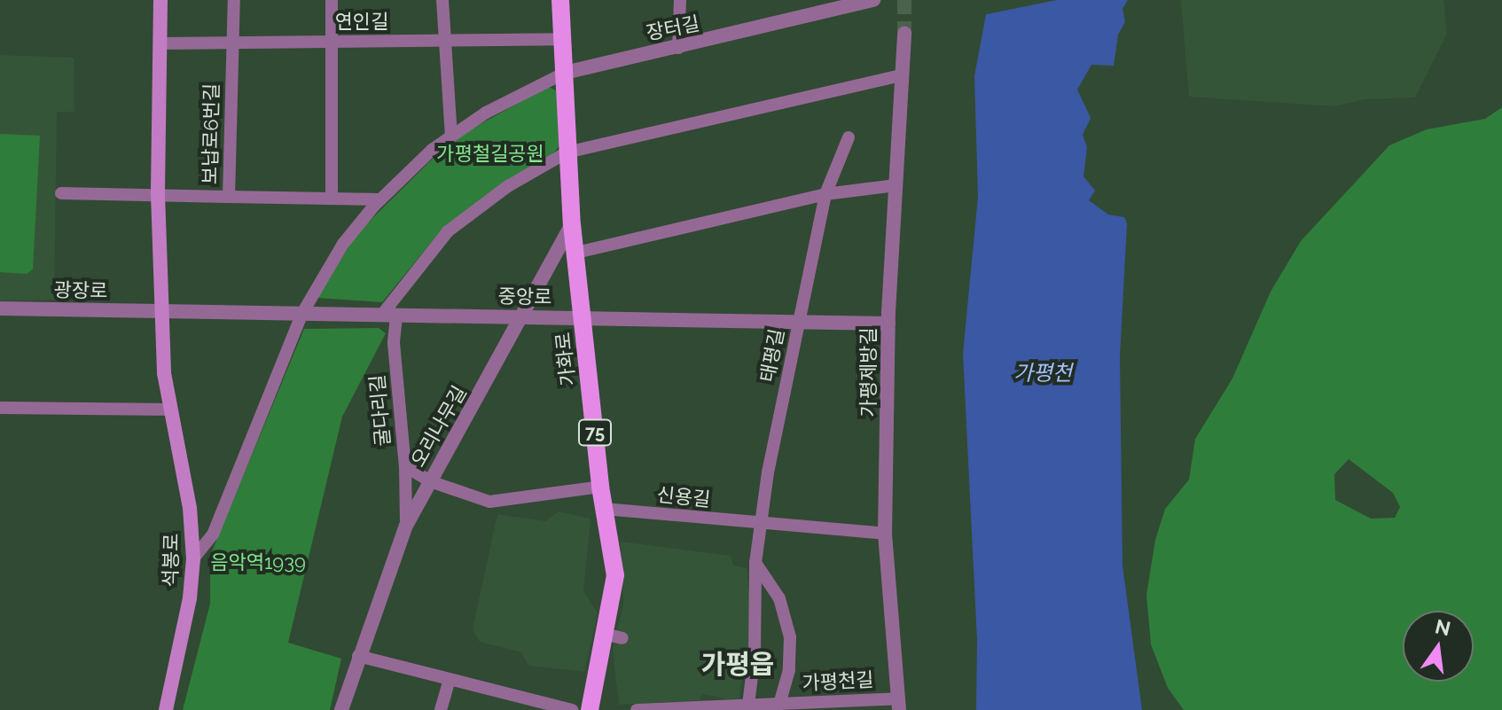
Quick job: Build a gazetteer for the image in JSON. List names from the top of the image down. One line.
{"streets":{"main road":["가화로","75","석봉로"],"street":["연인길","장터길","보납로6번길","광장로","중앙로","태평길","가평제방길","굴다리길","오리나무길","신용길","가평천길"]},"crossings":[["연인길","보납로6번길"],["연인길","가화로"],["연인길","석봉로"],["장터길","가화로"],["보납로6번길","석봉로"],["광장로","중앙로"],["광장로","석봉로"],["중앙로","태평길"],["중앙로","가화로"],["중앙로","가평제방길"],["중앙로","굴다리길"],["중앙로","오리나무길"],["중앙로","석봉로"],["태평길","신용길"],["가화로","굴다리길"],["가화로","오리나무길"],["가화로","신용길"],["가평제방길","신용길"],["가평제방길","가평천길"],["굴다리길","오리나무길"]],"districts":["가평읍"],"water":["가평천"],"parks":["가평철길공원","음악역1939"],"north":"top"}
